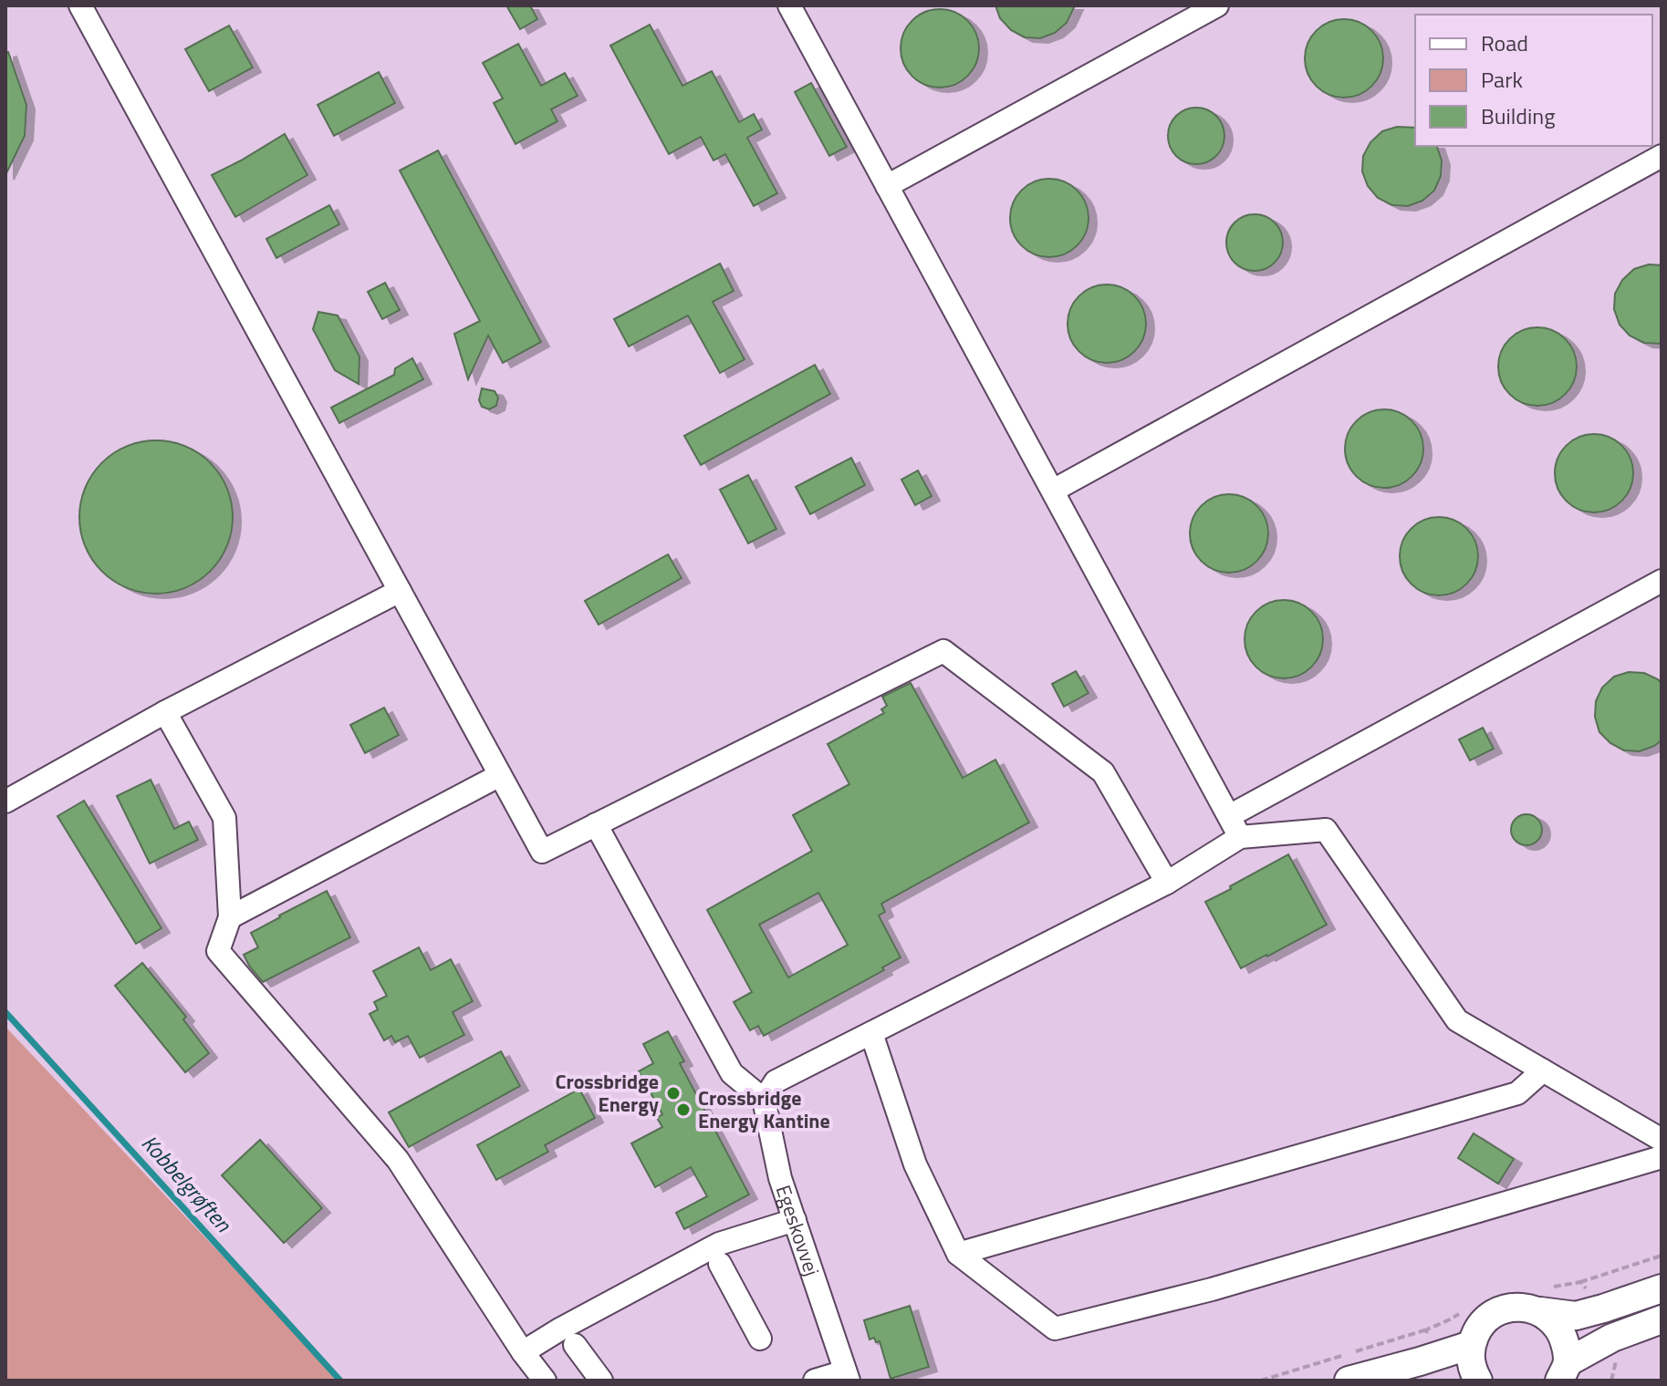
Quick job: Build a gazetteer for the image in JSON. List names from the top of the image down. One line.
{"streets":{"lane":["Egeskovvej"]},"water":["Kobbelgrøften"],"places":["Crossbridge Energy","Crossbridge Energy Kantine"],"legend":["Road","Park","Building"]}
